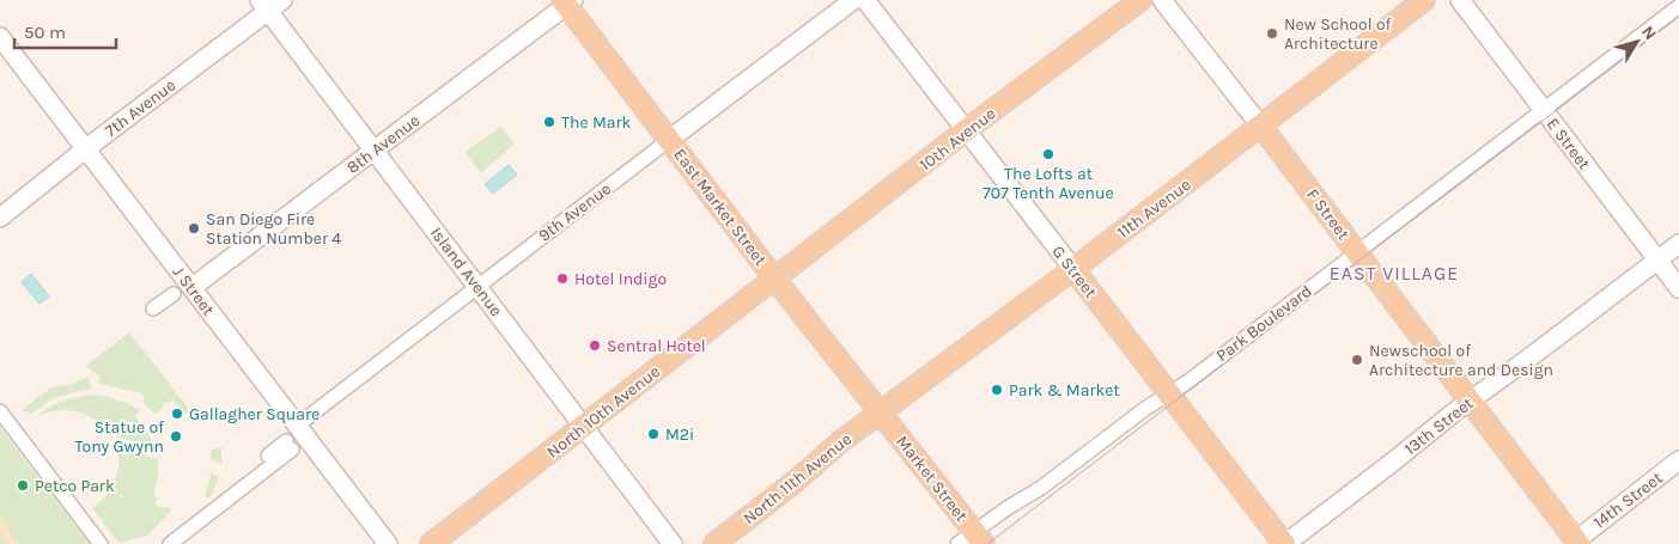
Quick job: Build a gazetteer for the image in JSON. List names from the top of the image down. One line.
{"streets":{"main road":["10th Avenue","East Market Street","11th Avenue","F Street","G Street","North 10th Avenue","North 11th Avenue","Market Street"],"street":["7th Avenue","8th Avenue","E Street","9th Avenue","Island Avenue","J Street","Park Boulevard","13th Street","14th Street"]},"crossings":[["7th Avenue","Island Avenue"],["7th Avenue","J Street"],["10th Avenue","East Market Street"],["10th Avenue","G Street"],["10th Avenue","North 10th Avenue"],["8th Avenue","East Market Street"],["8th Avenue","Island Avenue"],["8th Avenue","J Street"],["E Street","Park Boulevard"],["E Street","13th Street"],["East Market Street","11th Avenue"],["East Market Street","9th Avenue"],["East Market Street","North 10th Avenue"],["East Market Street","North 11th Avenue"],["East Market Street","Market Street"],["11th Avenue","F Street"],["11th Avenue","G Street"],["11th Avenue","North 11th Avenue"],["11th Avenue","Market Street"],["9th Avenue","Island Avenue"],["9th Avenue","J Street"],["F Street","Park Boulevard"],["F Street","13th Street"],["F Street","14th Street"],["Island Avenue","North 10th Avenue"],["G Street","Park Boulevard"],["G Street","13th Street"],["Park Boulevard","Market Street"],["North 11th Avenue","Market Street"]],"districts":["EAST VILLAGE"],"places":["New School of Architecture","The Mark","The Lofts at 707 Tenth Avenue","San Diego Fire Station Number 4","Hotel Indigo","Sentral Hotel","Newschool of Architecture and Design","Park & Market","Gallagher Square","M2i","Statue of Tony Gwynn","Petco Park"],"scale_bar":"50 m","north":"top right"}
